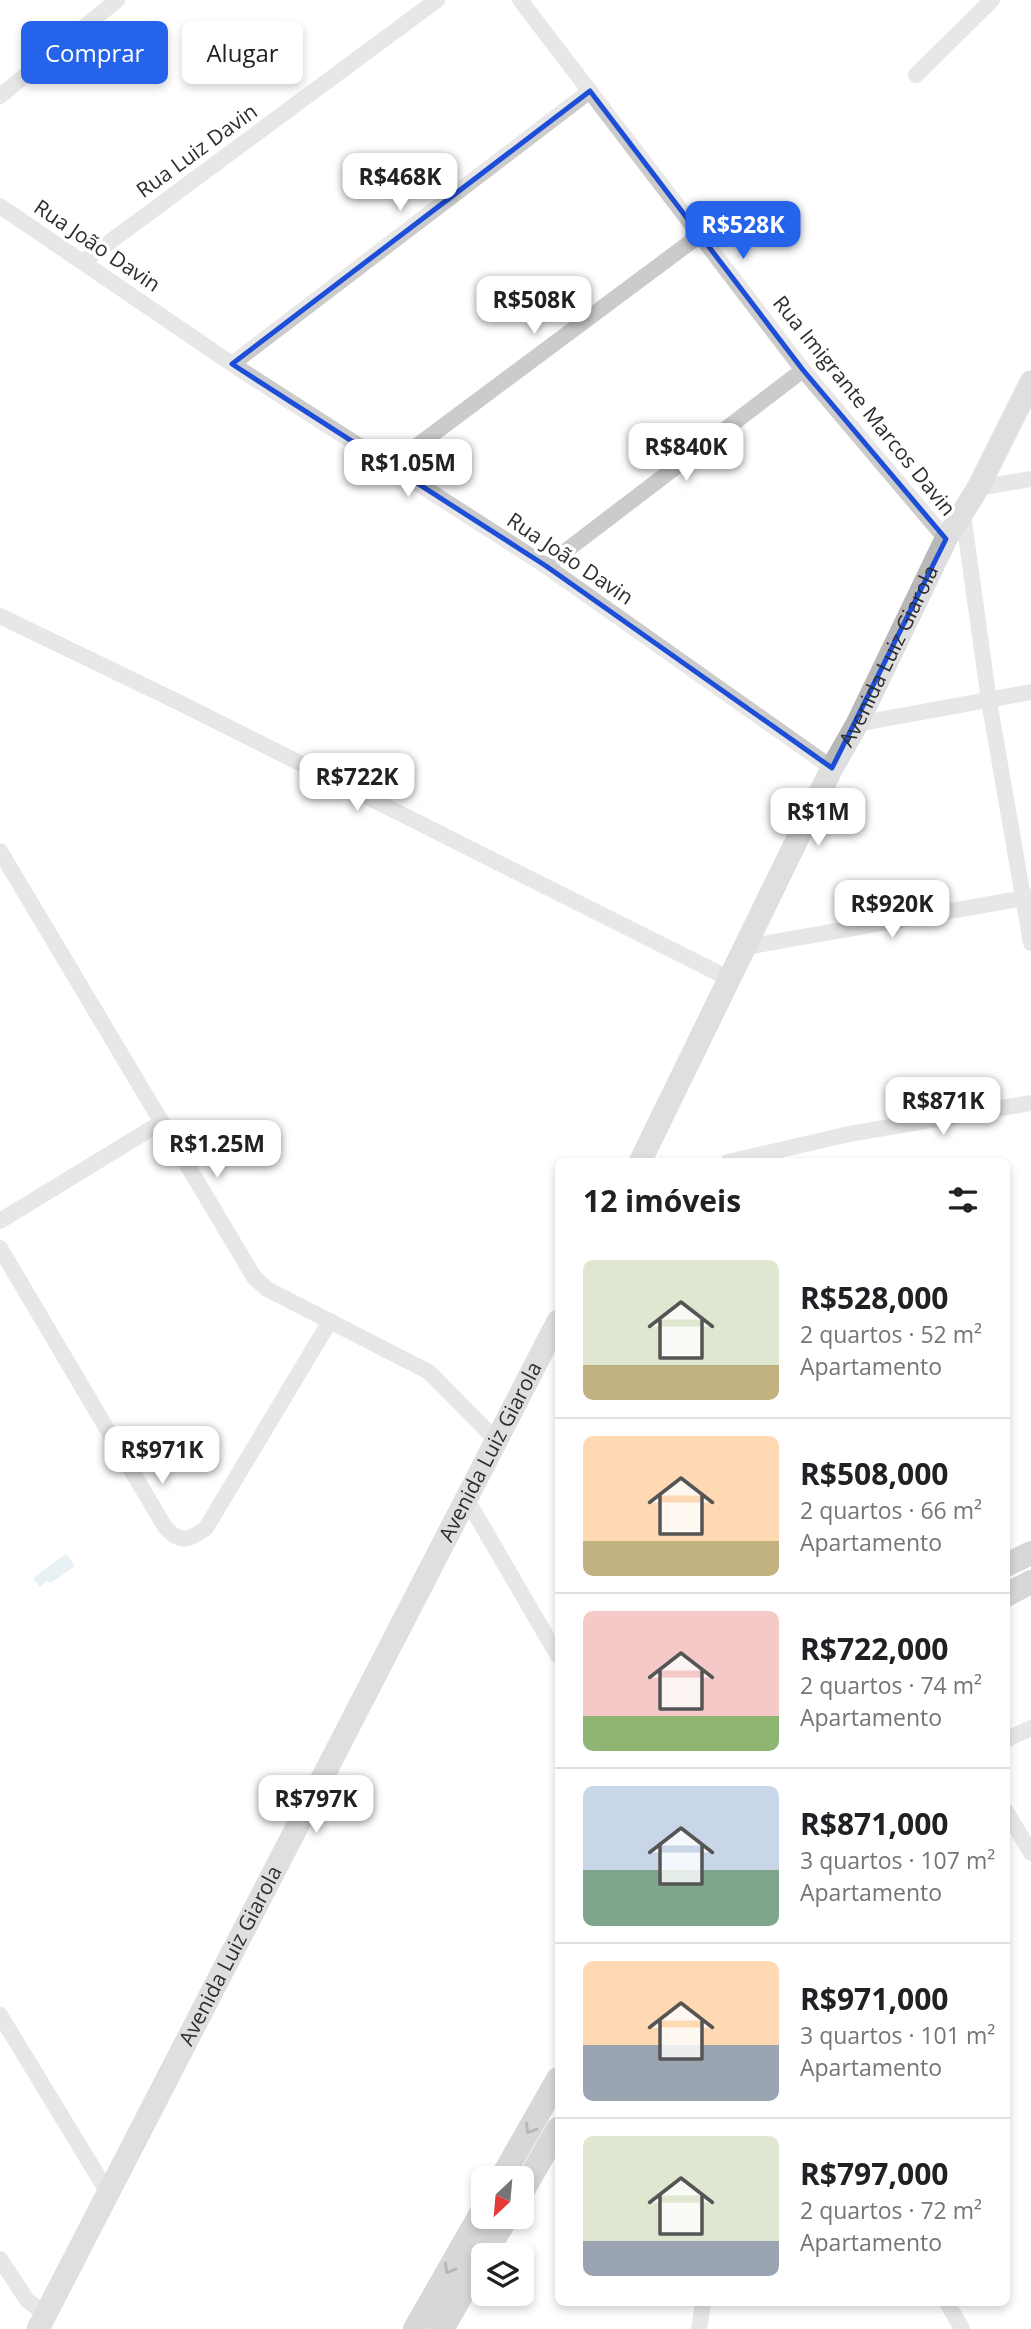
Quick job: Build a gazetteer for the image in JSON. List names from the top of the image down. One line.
{"streets":{"street":["Rua Luiz Davin","Rua João Davin","Rua Imigrante Marcos Davin","Avenida Luiz Giarola"]},"crossings":[["Rua Luiz Davin","Rua João Davin"],["Rua João Davin","Avenida Luiz Giarola"],["Rua Imigrante Marcos Davin","Avenida Luiz Giarola"]],"north":"bottom left","page":{"chip":["Comprar","Alugar"],"price":["R$468K","R$528K","R$508K","R$840K","R$1.05M","R$722K","R$1M","R$920K","R$871K","R$1.25M","R$971K","R$797K"],"heading":"12 imóveis","list":[{"name":"R$528,000","note":"2 quartos · 52 m² · Apartamento"},{"name":"R$508,000","note":"2 quartos · 66 m² · Apartamento"},{"name":"R$722,000","note":"2 quartos · 74 m² · Apartamento"},{"name":"R$871,000","note":"3 quartos · 107 m² · Apartamento"},{"name":"R$971,000","note":"3 quartos · 101 m² · Apartamento"},{"name":"R$797,000","note":"2 quartos · 72 m² · Apartamento"}]}}
